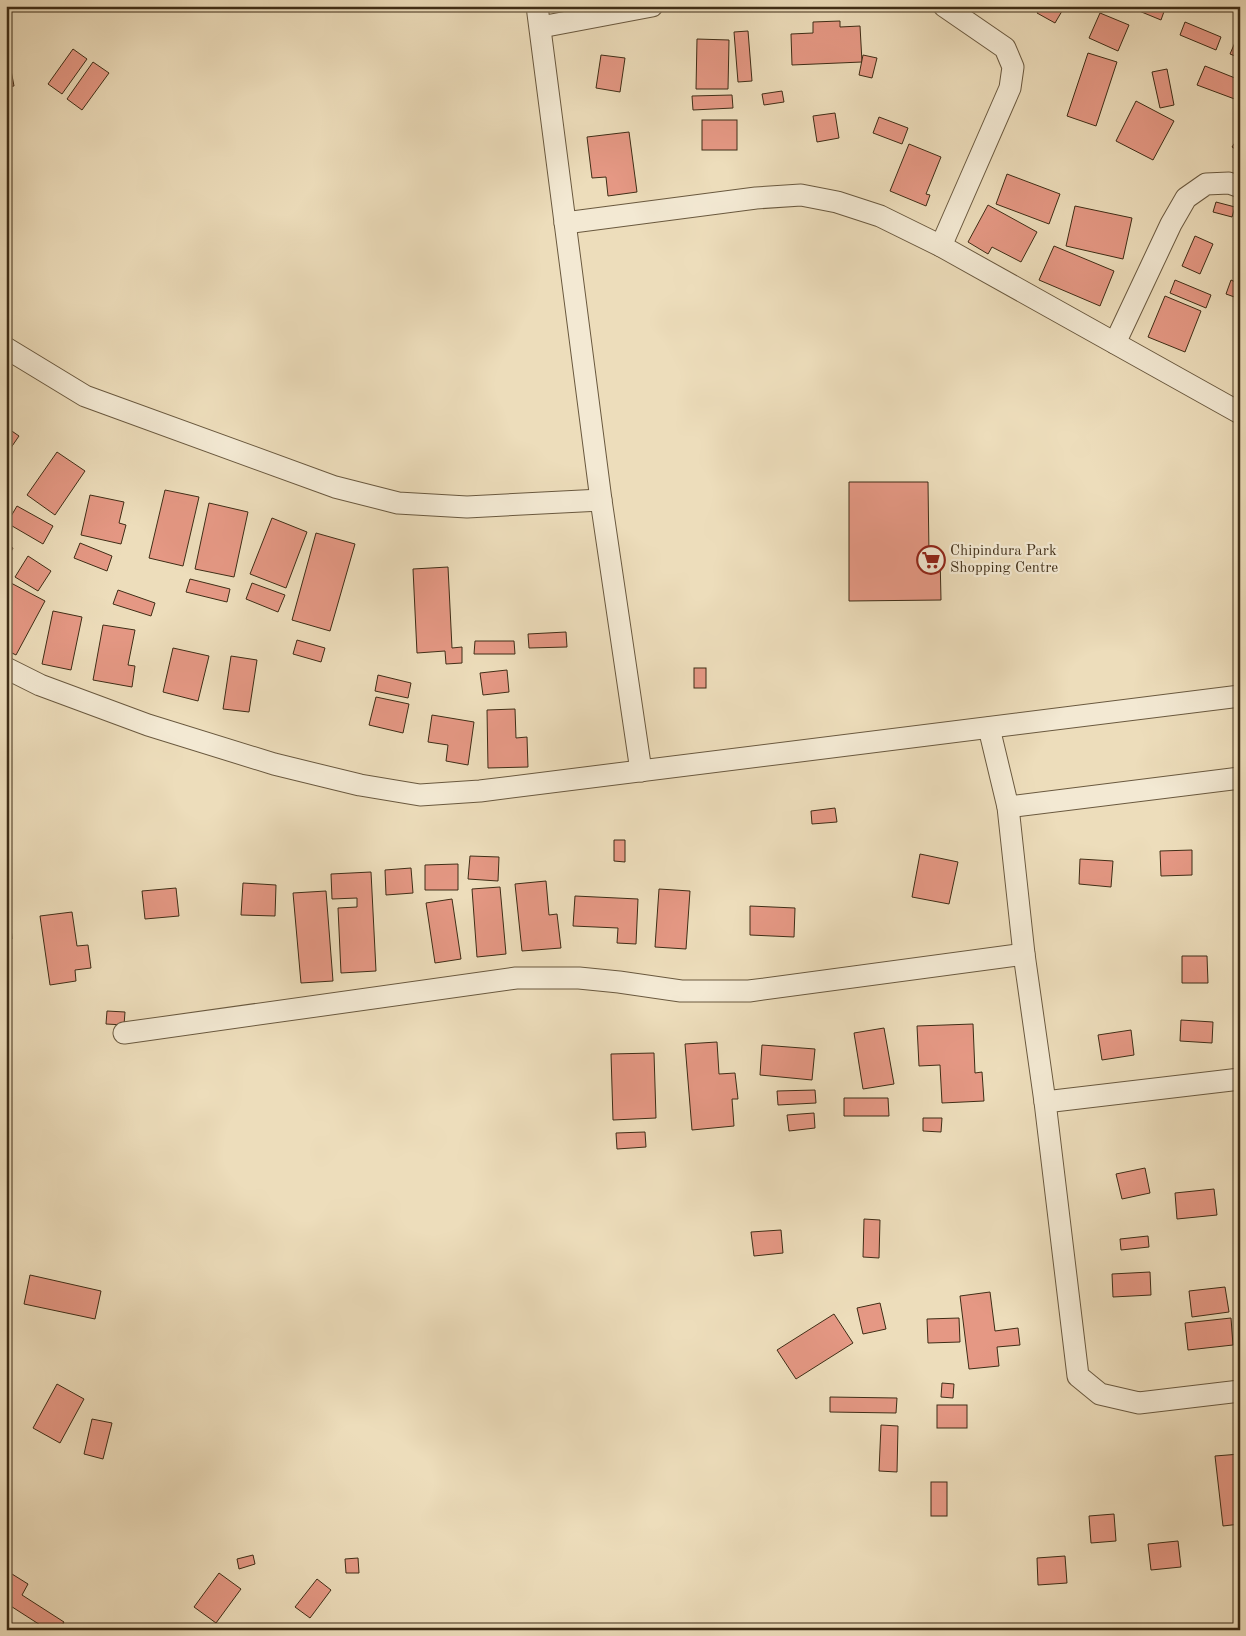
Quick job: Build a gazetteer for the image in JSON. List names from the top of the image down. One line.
{"places":{"supermarket":["Chipindura Park Shopping Centre"]}}
